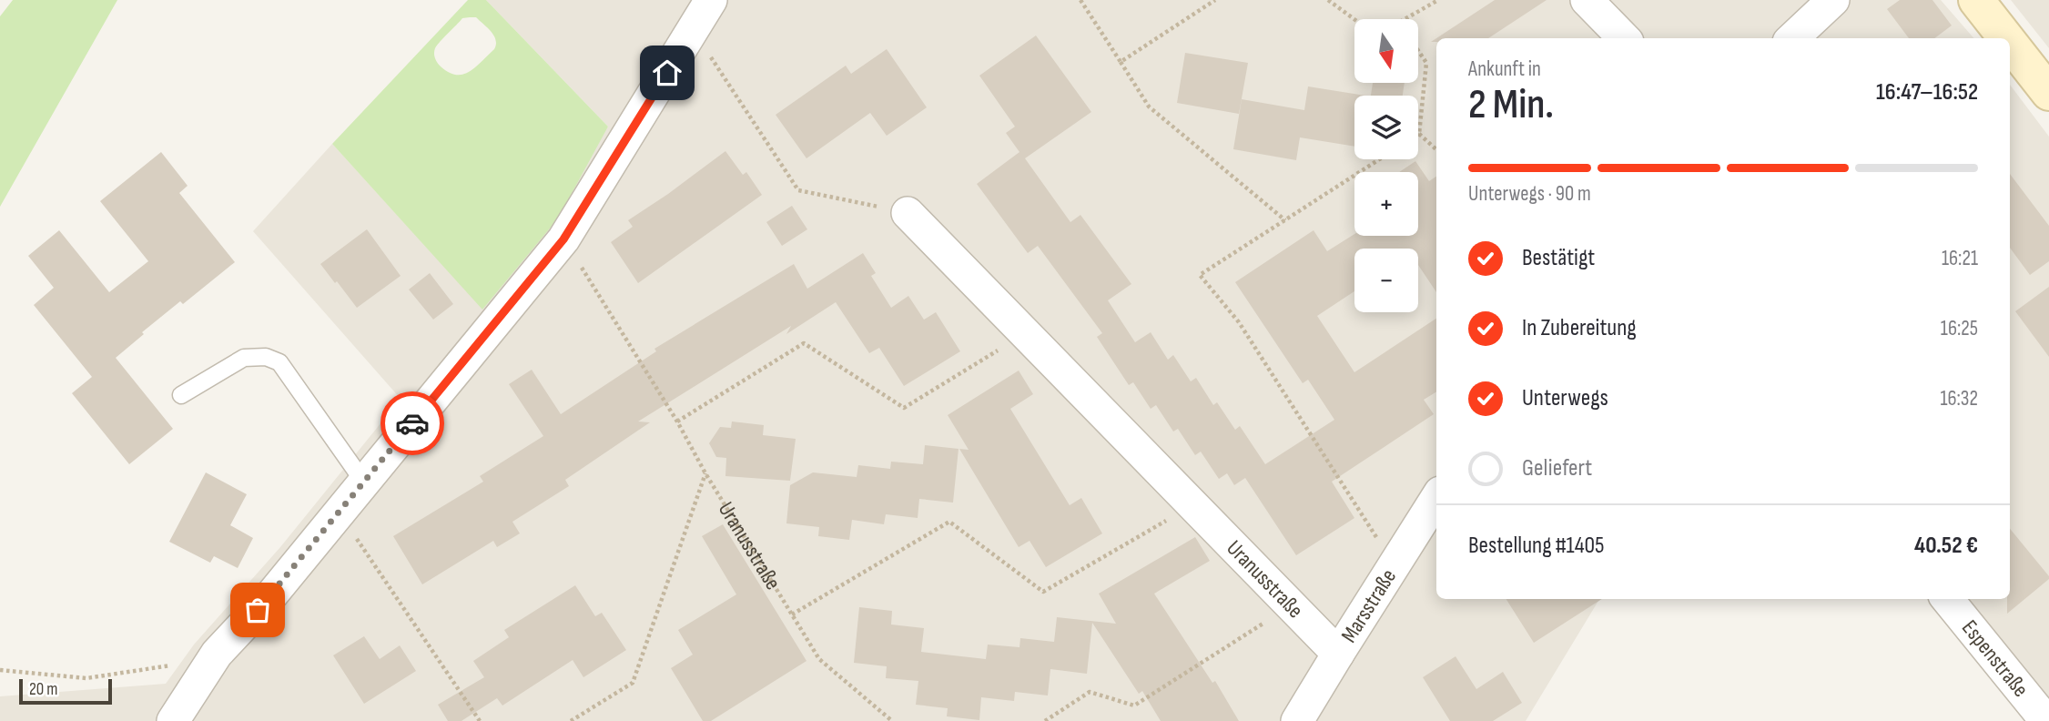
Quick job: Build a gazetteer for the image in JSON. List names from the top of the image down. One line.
{"streets":{"street":["Uranusstraße","Marsstraße","Espenstraße"]},"crossings":[["Uranusstraße","Marsstraße"]],"scale_bar":"20 m","north":"bottom","page":{"map_buttons":["+","−"],"heading":["2 Min.","Ankunft in","16:47–16:52"],"panel":["Bestellung #1405","40.52 €"],"bar":"Unterwegs · 90 m","list":[["Bestätigt","16:21"],["In Zubereitung","16:25"],["Unterwegs","16:32"],"Geliefert"],"scale":"20 m"}}
